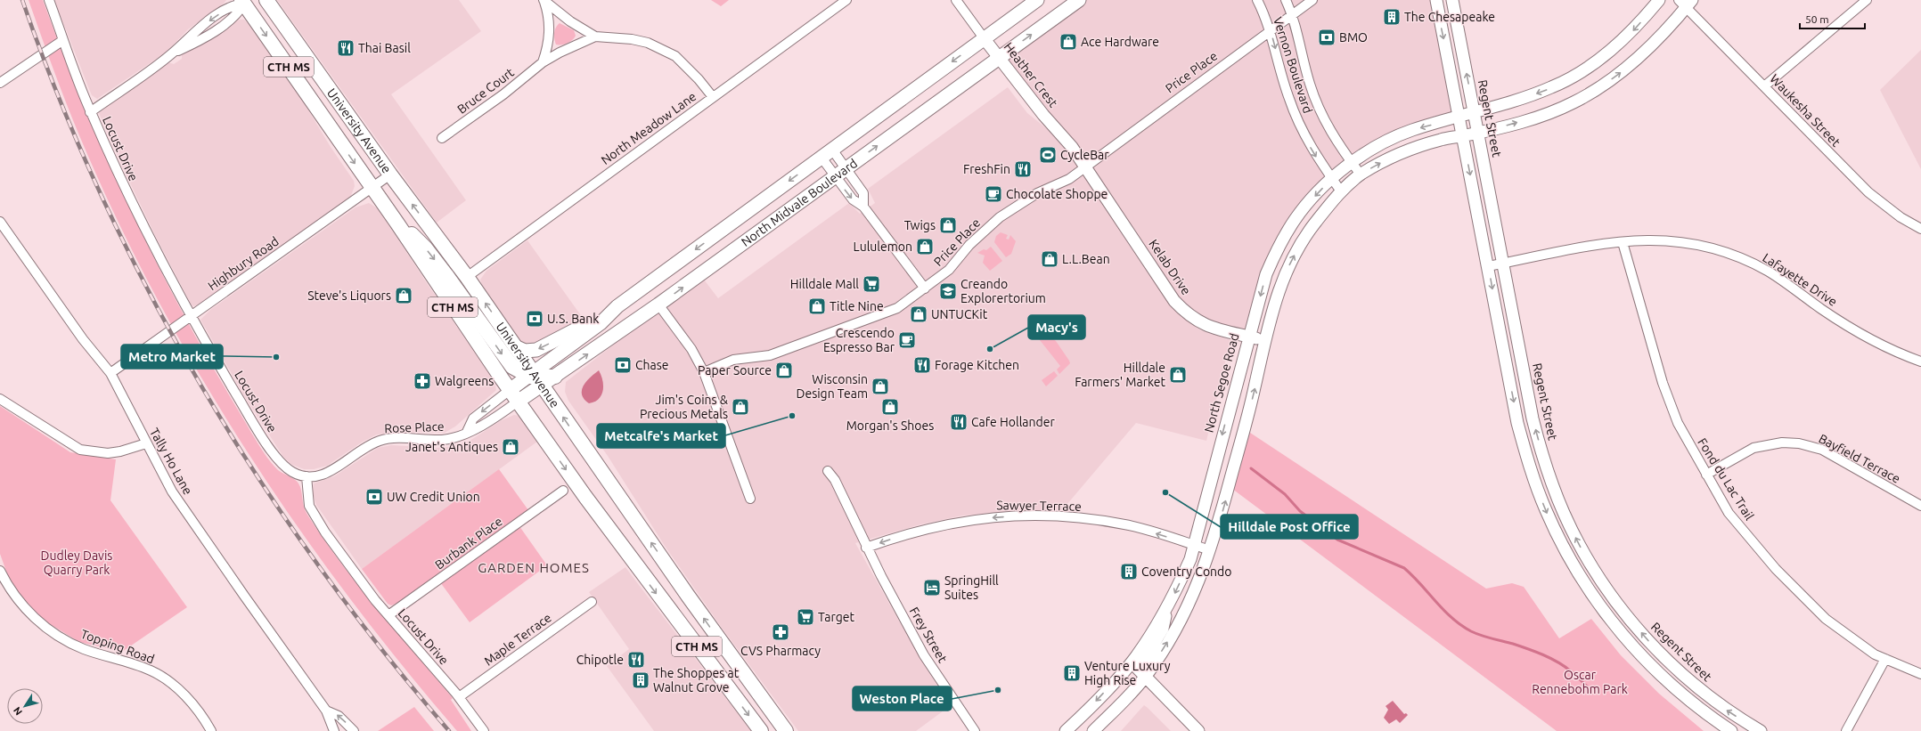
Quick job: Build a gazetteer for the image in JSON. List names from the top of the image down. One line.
{"streets":{"main road":["CTH MS","University Avenue","North Midvale Boulevard"],"street":["Vernon Boulevard","Price Place","Heather Crest","Bruce Court","Waukesha Street","Regent Street","North Meadow Lane","Locust Drive","Highbury Road","Kelab Drive","Lafayette Drive","North Segoe Road","Rose Place","Bayfield Terrace","Tally Ho Lane","Fond du Lac Trail","Sawyer Terrace","Burbank Place","Frey Street","Maple Terrace","Topping Road"]},"crossings":[["Vernon Boulevard","Price Place"],["Vernon Boulevard","North Segoe Road"],["Price Place","Heather Crest"],["Price Place","Kelab Drive"],["Heather Crest","North Midvale Boulevard"],["Heather Crest","Kelab Drive"],["Regent Street","Lafayette Drive"],["Regent Street","North Segoe Road"],["North Meadow Lane","University Avenue"],["University Avenue","North Midvale Boulevard"],["University Avenue","Highbury Road"],["University Avenue","Rose Place"],["Locust Drive","Highbury Road"],["Locust Drive","Rose Place"],["Locust Drive","Burbank Place"],["Locust Drive","Maple Terrace"],["North Midvale Boulevard","Rose Place"],["Highbury Road","Tally Ho Lane"],["Kelab Drive","North Segoe Road"],["Lafayette Drive","Fond du Lac Trail"],["North Segoe Road","Sawyer Terrace"],["Bayfield Terrace","Fond du Lac Trail"],["Sawyer Terrace","Frey Street"]],"one_way":["Sawyer Terrace"],"districts":["GARDEN HOMES"],"parks":["Dudley Davis Quarry Park","Oscar Rennebohm Park"],"places":{"building":["The Chesapeake","Coventry Condo","Venture Luxury High Rise","The Shoppes at Walnut Grove"],"bank":["BMO","U.S. Bank","Chase","UW Credit Union"],"shop":["Ace Hardware","Twigs","Lululemon","L.L.Bean","Steve's Liquors","Title Nine","UNTUCKit","Paper Source","Hilldale Farmers' Market","Wisconsin Design Team","Jim's Coins & Precious Metals","Morgan's Shoes","Janet's Antiques"],"restaurant":["Thai Basil","FreshFin","Forage Kitchen","Cafe Hollander","Chipotle"],"sports":["CycleBar"],"cafe":["Chocolate Shoppe","Crescendo Espresso Bar"],"supermarket":["Hilldale Mall","Target"],"school or university":["Creando Explorertorium"],"other":["Macy's","Metro Market","Metcalfe's Market","Hilldale Post Office","Weston Place"],"pharmacy":["Walgreens","CVS Pharmacy"],"hotel":["SpringHill Suites"]},"scale_bar":"50 m","north":"bottom left"}
